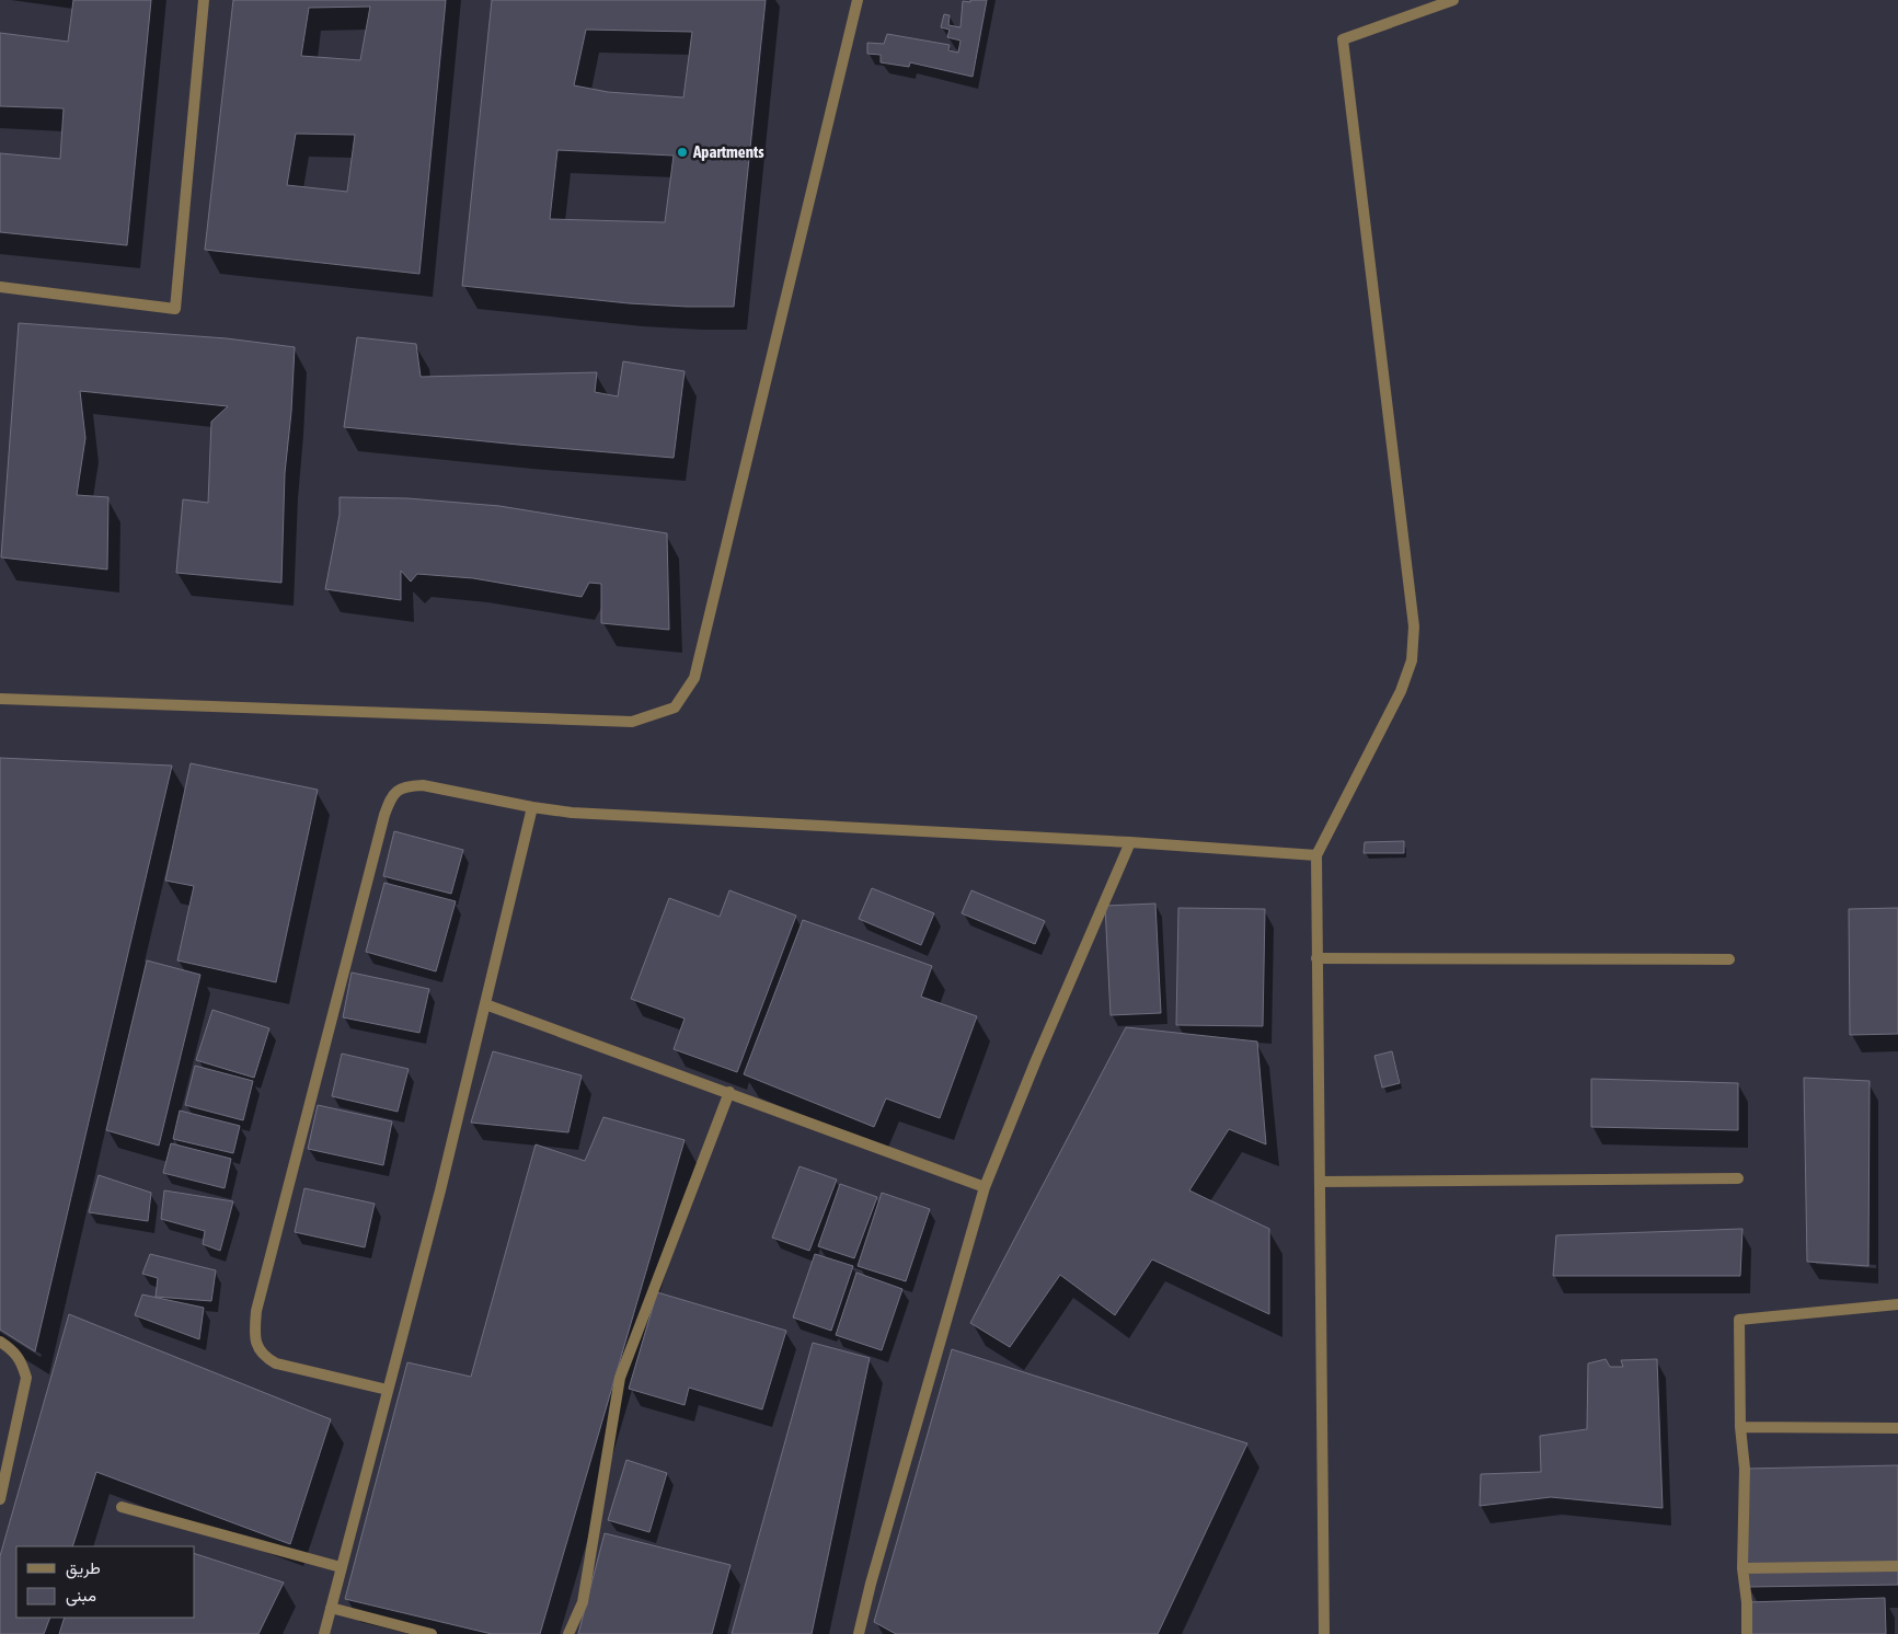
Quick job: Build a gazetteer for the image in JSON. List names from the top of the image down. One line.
{"places":["Apartments"],"legend":["طريق","مبنى"]}
